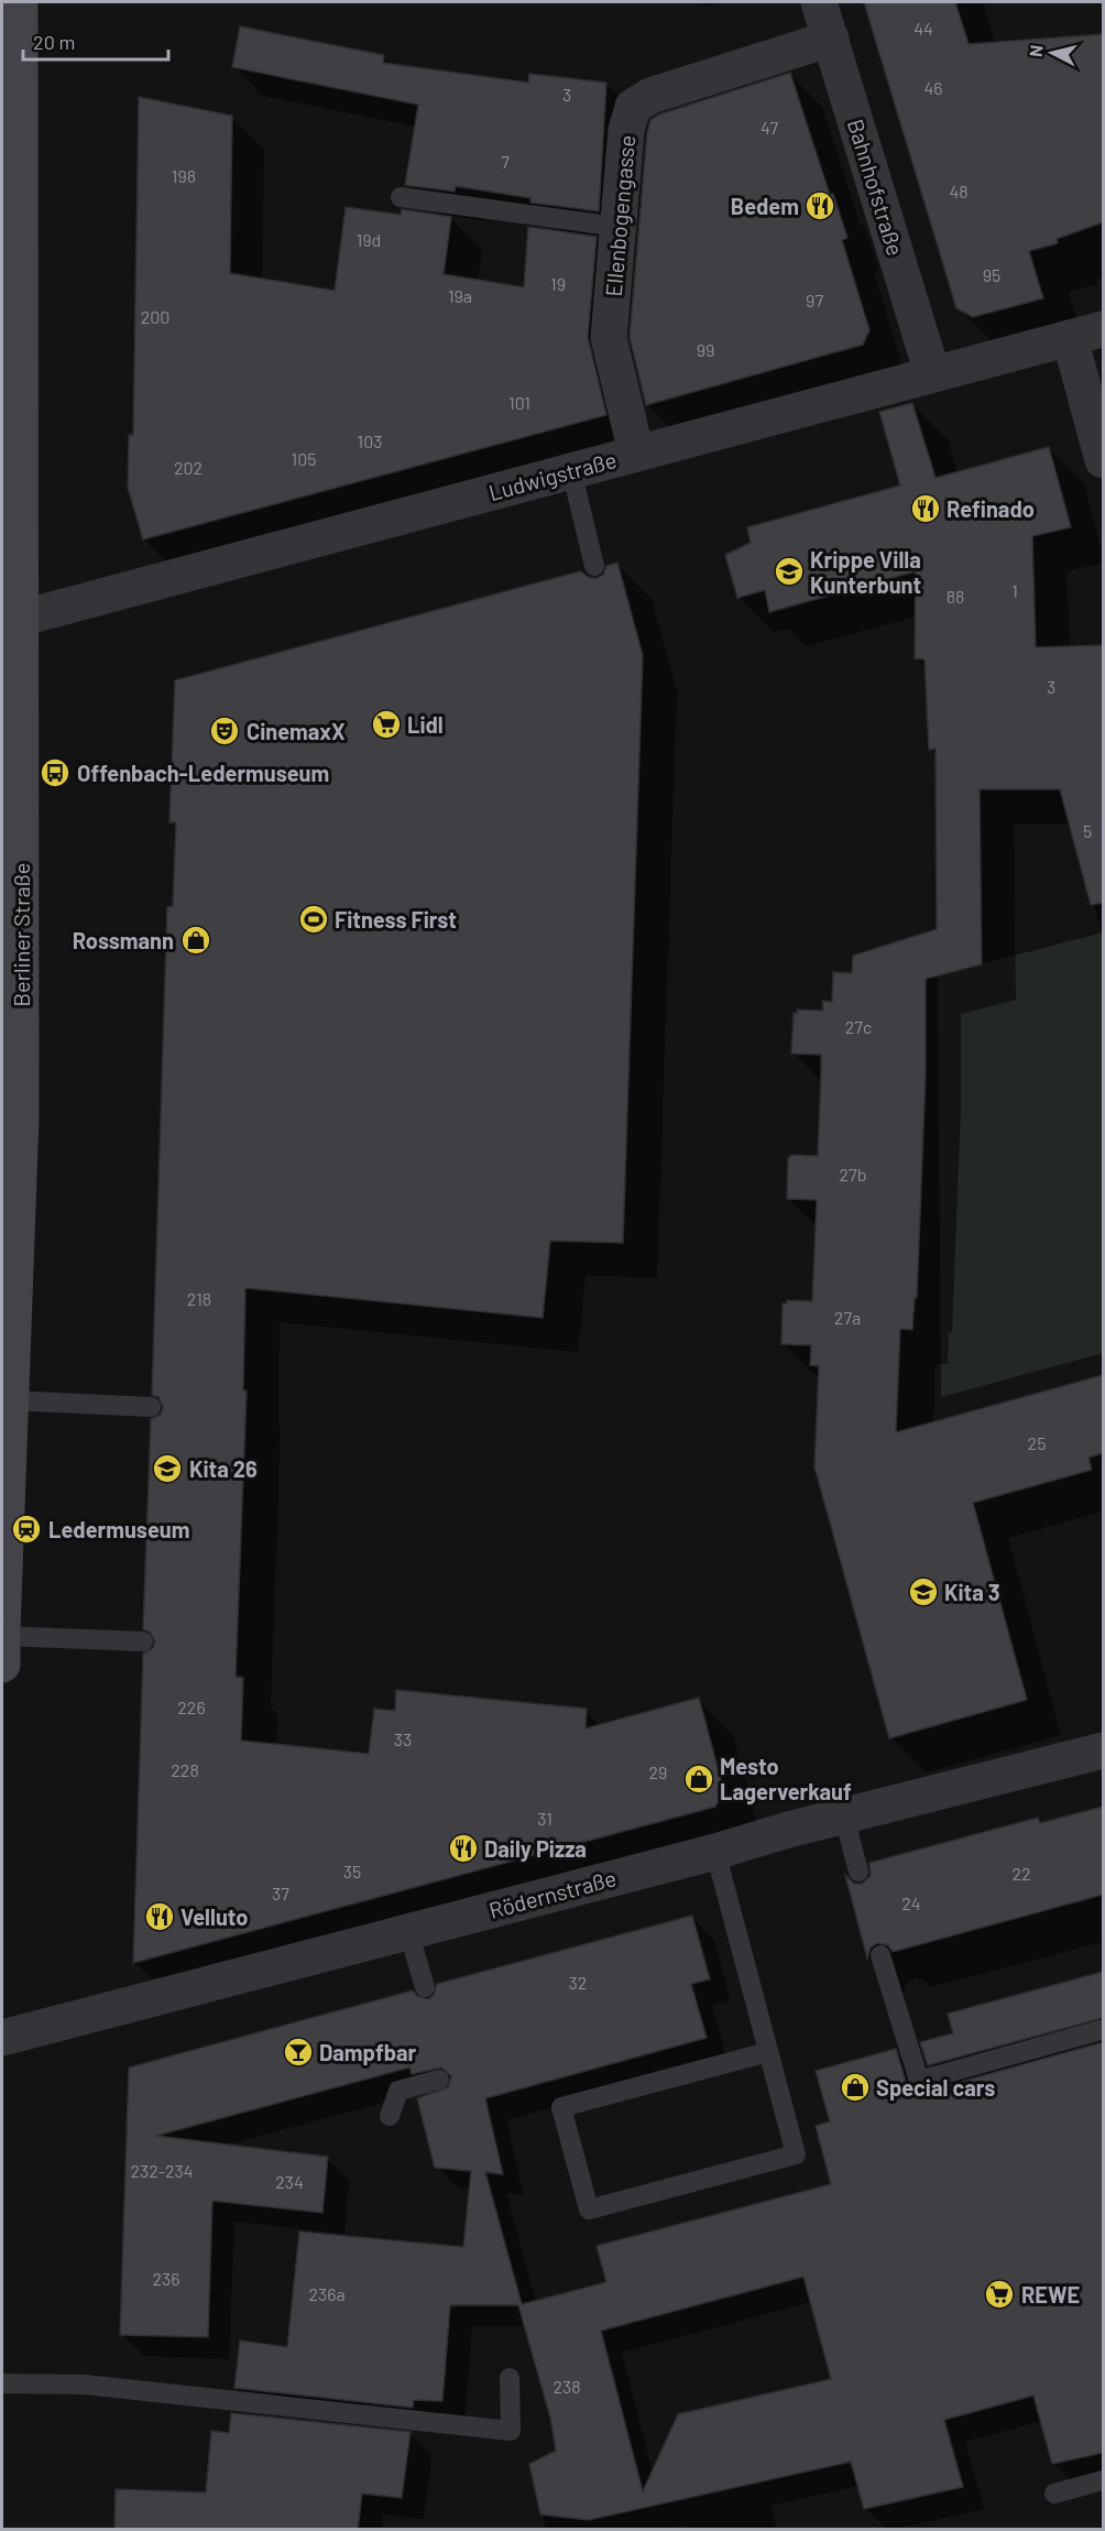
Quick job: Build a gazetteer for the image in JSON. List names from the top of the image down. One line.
{"streets":{"main road":["Berliner Straße"],"street":["Bahnhofstraße","Ellenbogengasse","Ludwigstraße","Rödernstraße"]},"crossings":[["Bahnhofstraße","Ellenbogengasse"],["Bahnhofstraße","Ludwigstraße"],["Ellenbogengasse","Ludwigstraße"],["Ludwigstraße","Berliner Straße"]],"places":{"restaurant":["Bedem","Refinado","Daily Pizza","Velluto"],"school or university":["Krippe Villa Kunterbunt","Kita 26","Kita 3"],"supermarket":["Lidl","REWE"],"theatre":["CinemaxX"],"bus stop":["Offenbach-Ledermuseum"],"sports":["Fitness First"],"shop":["Rossmann","Mesto Lagerverkauf","Special cars"],"station":["Ledermuseum"],"bar":["Dampfbar"]},"house_numbers":["44","46","3","47","7","198","48","19d","95","19","19a","97","200","99","101","103","105","202","1","88","3","5","27c","27b","218","27a","25","226","33","228","29","31","35","22","37","24","32","232-234","234","236","236a","238"],"scale_bar":"20 m","north":"left"}
